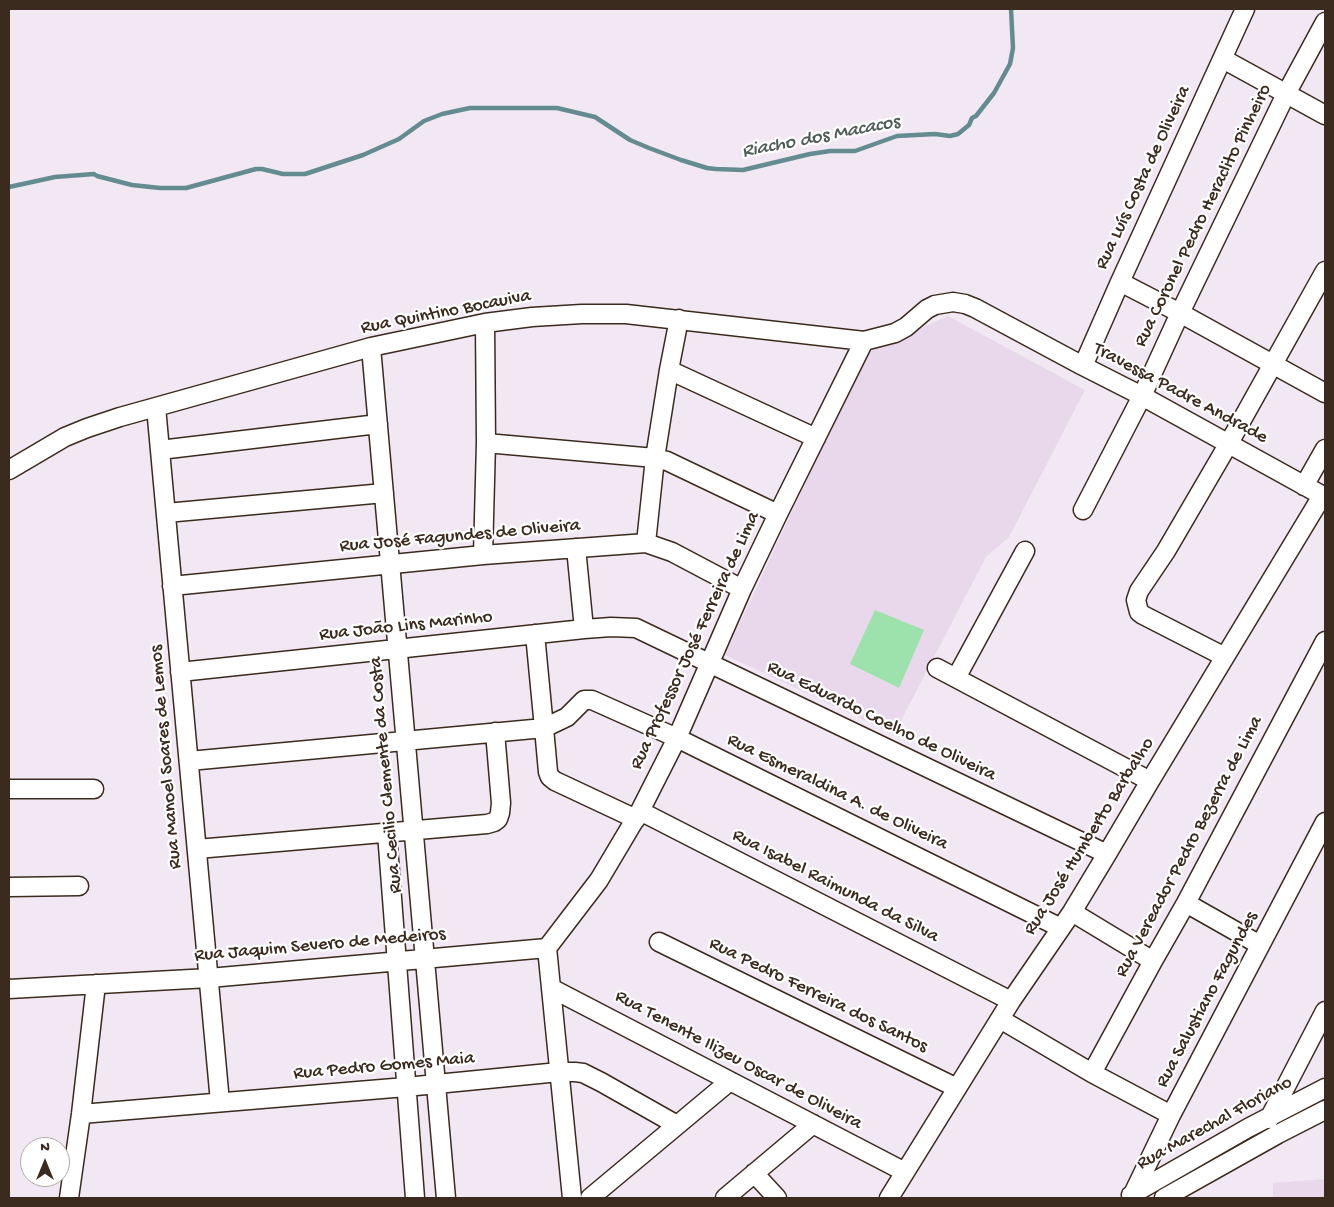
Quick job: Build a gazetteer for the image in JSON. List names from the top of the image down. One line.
{"streets":{"street":["Rua Luís Costa de Oliveira","Rua Coronel Pedro Heraclito Pinheiro","Rua Quintino Bocauiva","Travessa Padre Andrade","Rua José Fagundes de Oliveira","Rua João Lins Marinho","Rua Professor José Ferreira de Lima","Rua Eduardo Coelho de Oliveira","Rua Manoel Soares de Lemos","Rua Cecilio Clemente da Costa","Rua Esmeraldina A. de Oliveira","Rua José Humberto Barbalho","Rua Vereador Pedro Bezerra de Lima","Rua Isabel Raimunda da Silva","Rua Jaquim Severo de Medeiros","Rua Pedro Ferreira dos Santos","Rua Salustiano Fagundes","Rua Tenente Ilizeu Oscar de Oliveira","Rua Pedro Gomes Maia","Rua Marechal Floriano"]},"crossings":[["Rua Luís Costa de Oliveira","Travessa Padre Andrade"],["Rua Coronel Pedro Heraclito Pinheiro","Travessa Padre Andrade"],["Rua Quintino Bocauiva","Travessa Padre Andrade"],["Rua Quintino Bocauiva","Rua Professor José Ferreira de Lima"],["Rua Quintino Bocauiva","Rua Manoel Soares de Lemos"],["Rua Quintino Bocauiva","Rua Cecilio Clemente da Costa"],["Travessa Padre Andrade","Rua José Humberto Barbalho"],["Rua José Fagundes de Oliveira","Rua Professor José Ferreira de Lima"],["Rua José Fagundes de Oliveira","Rua Manoel Soares de Lemos"],["Rua José Fagundes de Oliveira","Rua Cecilio Clemente da Costa"],["Rua João Lins Marinho","Rua Eduardo Coelho de Oliveira"],["Rua João Lins Marinho","Rua Manoel Soares de Lemos"],["Rua João Lins Marinho","Rua Cecilio Clemente da Costa"],["Rua João Lins Marinho","Rua Isabel Raimunda da Silva"],["Rua Professor José Ferreira de Lima","Rua Eduardo Coelho de Oliveira"],["Rua Professor José Ferreira de Lima","Rua Esmeraldina A. de Oliveira"],["Rua Professor José Ferreira de Lima","Rua Isabel Raimunda da Silva"],["Rua Professor José Ferreira de Lima","Rua Jaquim Severo de Medeiros"],["Rua Eduardo Coelho de Oliveira","Rua José Humberto Barbalho"],["Rua Manoel Soares de Lemos","Rua Jaquim Severo de Medeiros"],["Rua Manoel Soares de Lemos","Rua Pedro Gomes Maia"],["Rua Cecilio Clemente da Costa","Rua Jaquim Severo de Medeiros"],["Rua Cecilio Clemente da Costa","Rua Pedro Gomes Maia"],["Rua Esmeraldina A. de Oliveira","Rua José Humberto Barbalho"],["Rua Esmeraldina A. de Oliveira","Rua Isabel Raimunda da Silva"],["Rua José Humberto Barbalho","Rua Isabel Raimunda da Silva"],["Rua José Humberto Barbalho","Rua Pedro Ferreira dos Santos"],["Rua José Humberto Barbalho","Rua Tenente Ilizeu Oscar de Oliveira"],["Rua Salustiano Fagundes","Rua Marechal Floriano"]],"water":["Riacho dos Macacos"],"north":"top"}
